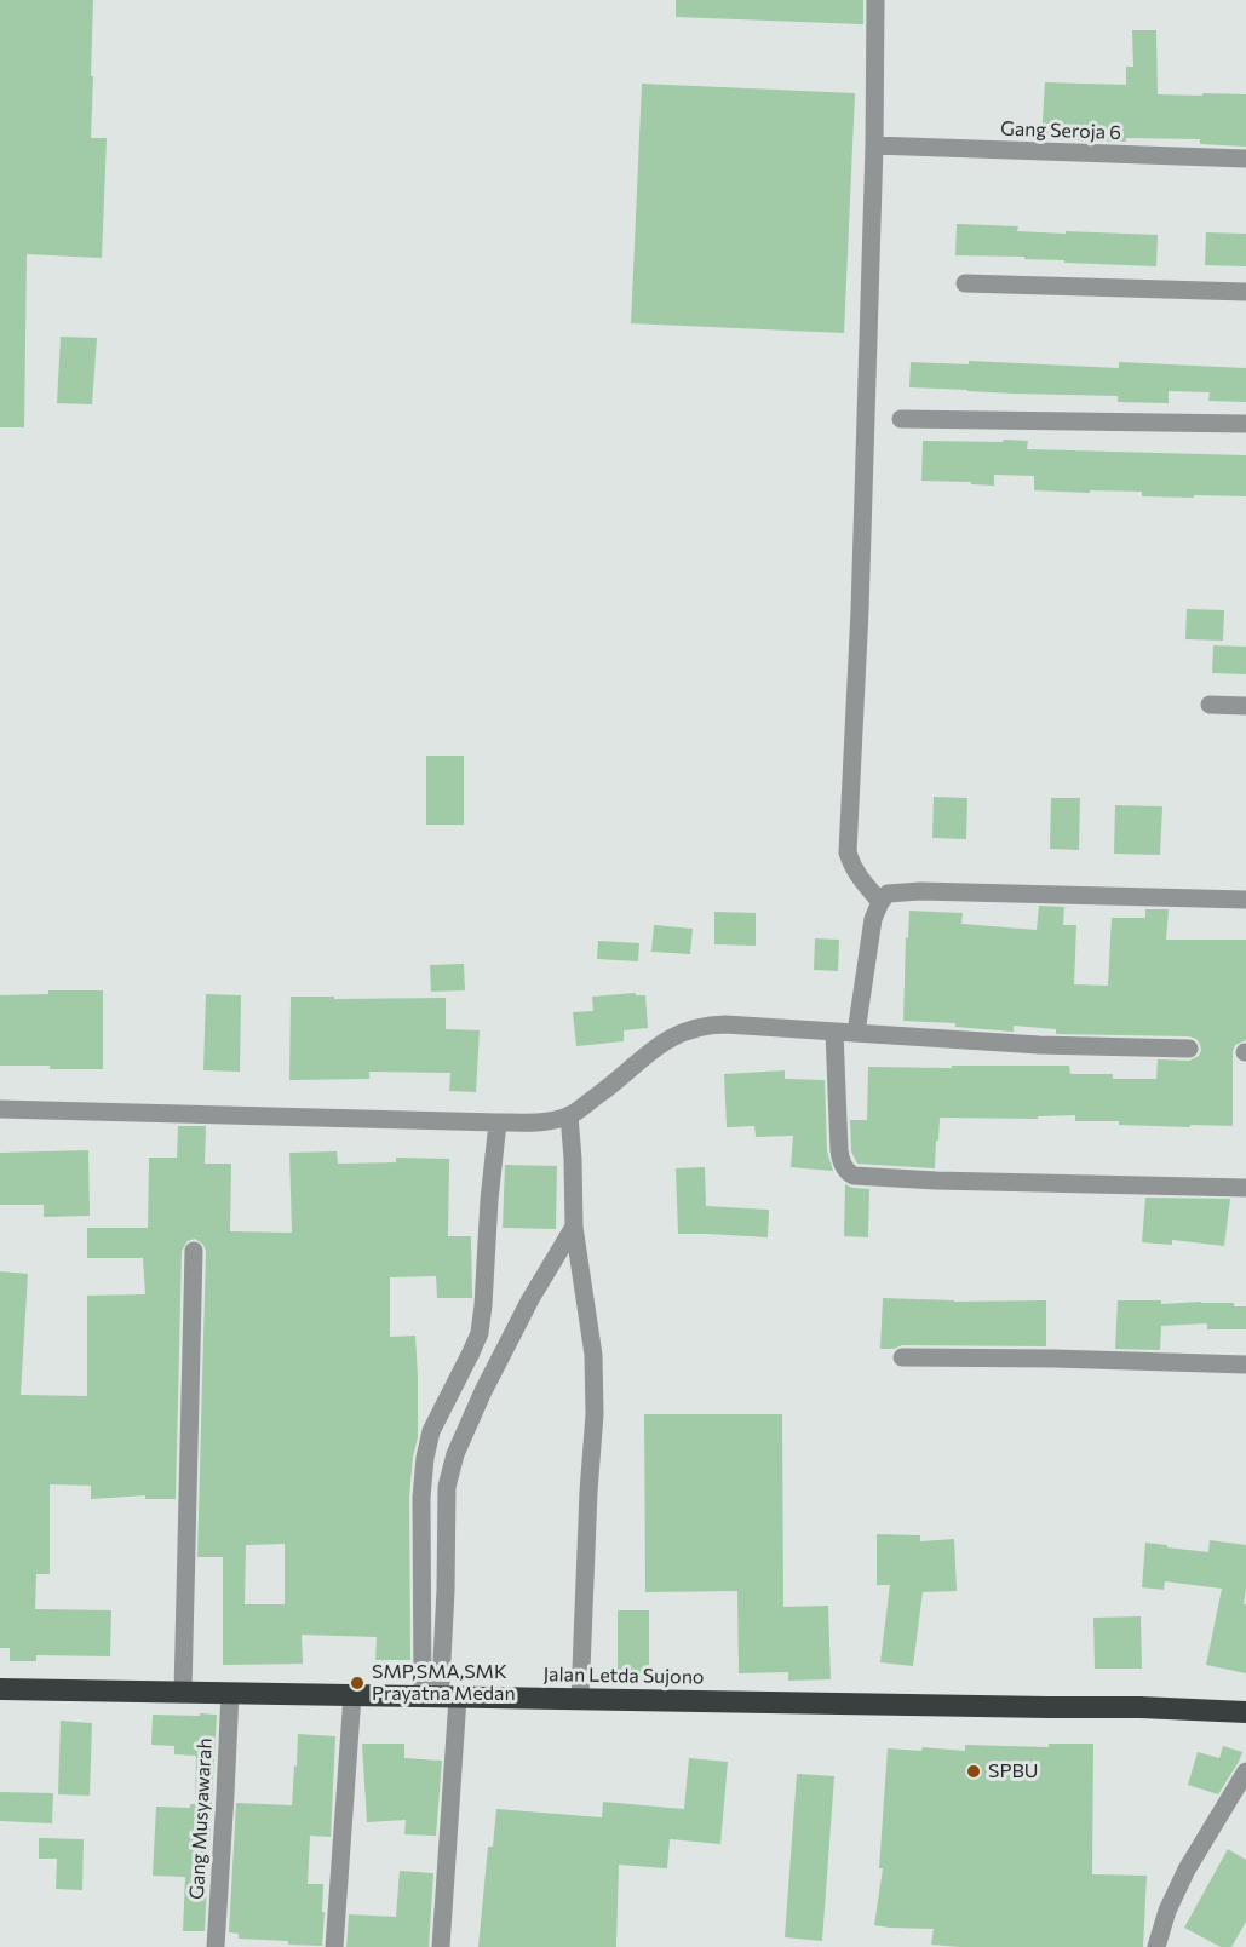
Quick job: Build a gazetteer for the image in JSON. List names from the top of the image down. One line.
{"streets":{"highway":["Jalan Letda Sujono"],"street":["Gang Seroja 6","Gang Musyawarah"]},"crossings":[["Jalan Letda Sujono","Gang Musyawarah"]],"places":["SMP,SMA,SMK Prayatna Medan","SPBU"]}
